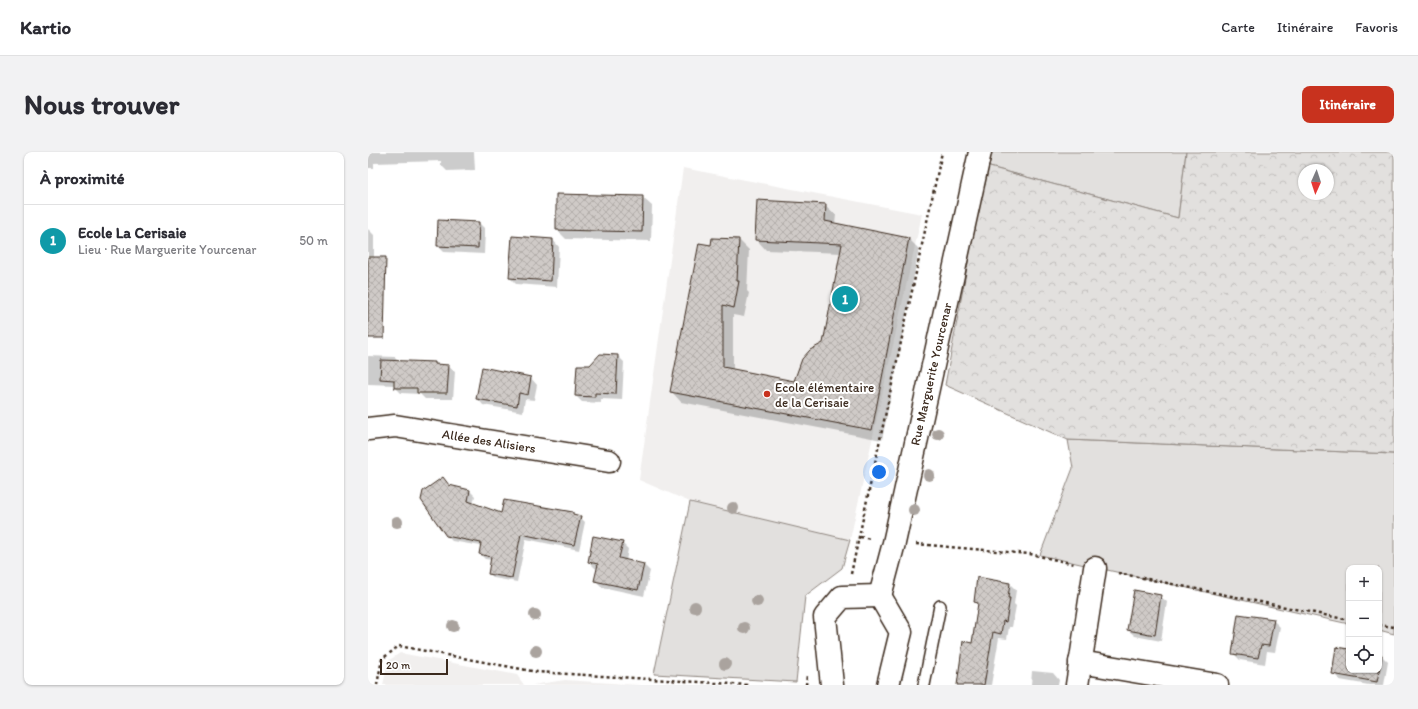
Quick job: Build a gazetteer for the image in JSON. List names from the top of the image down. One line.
{"streets":{"street":["Rue Marguerite Yourcenar","Allée des Alisiers"]},"places":["Ecole élémentaire de la Cerisaie"],"scale_bar":"20 m","north":"bottom","page":{"header":"Kartio","nav":["Carte","Itinéraire","Favoris"],"buttons":"Itinéraire","title":"Nous trouver","heading":"À proximité","list":[{"mark":"1","name":"Ecole La Cerisaie","note":"Lieu · Rue Marguerite Yourcenar","value":"50 m"}],"pins":"1","map_buttons":["+","−"],"scale":"20 m"}}
